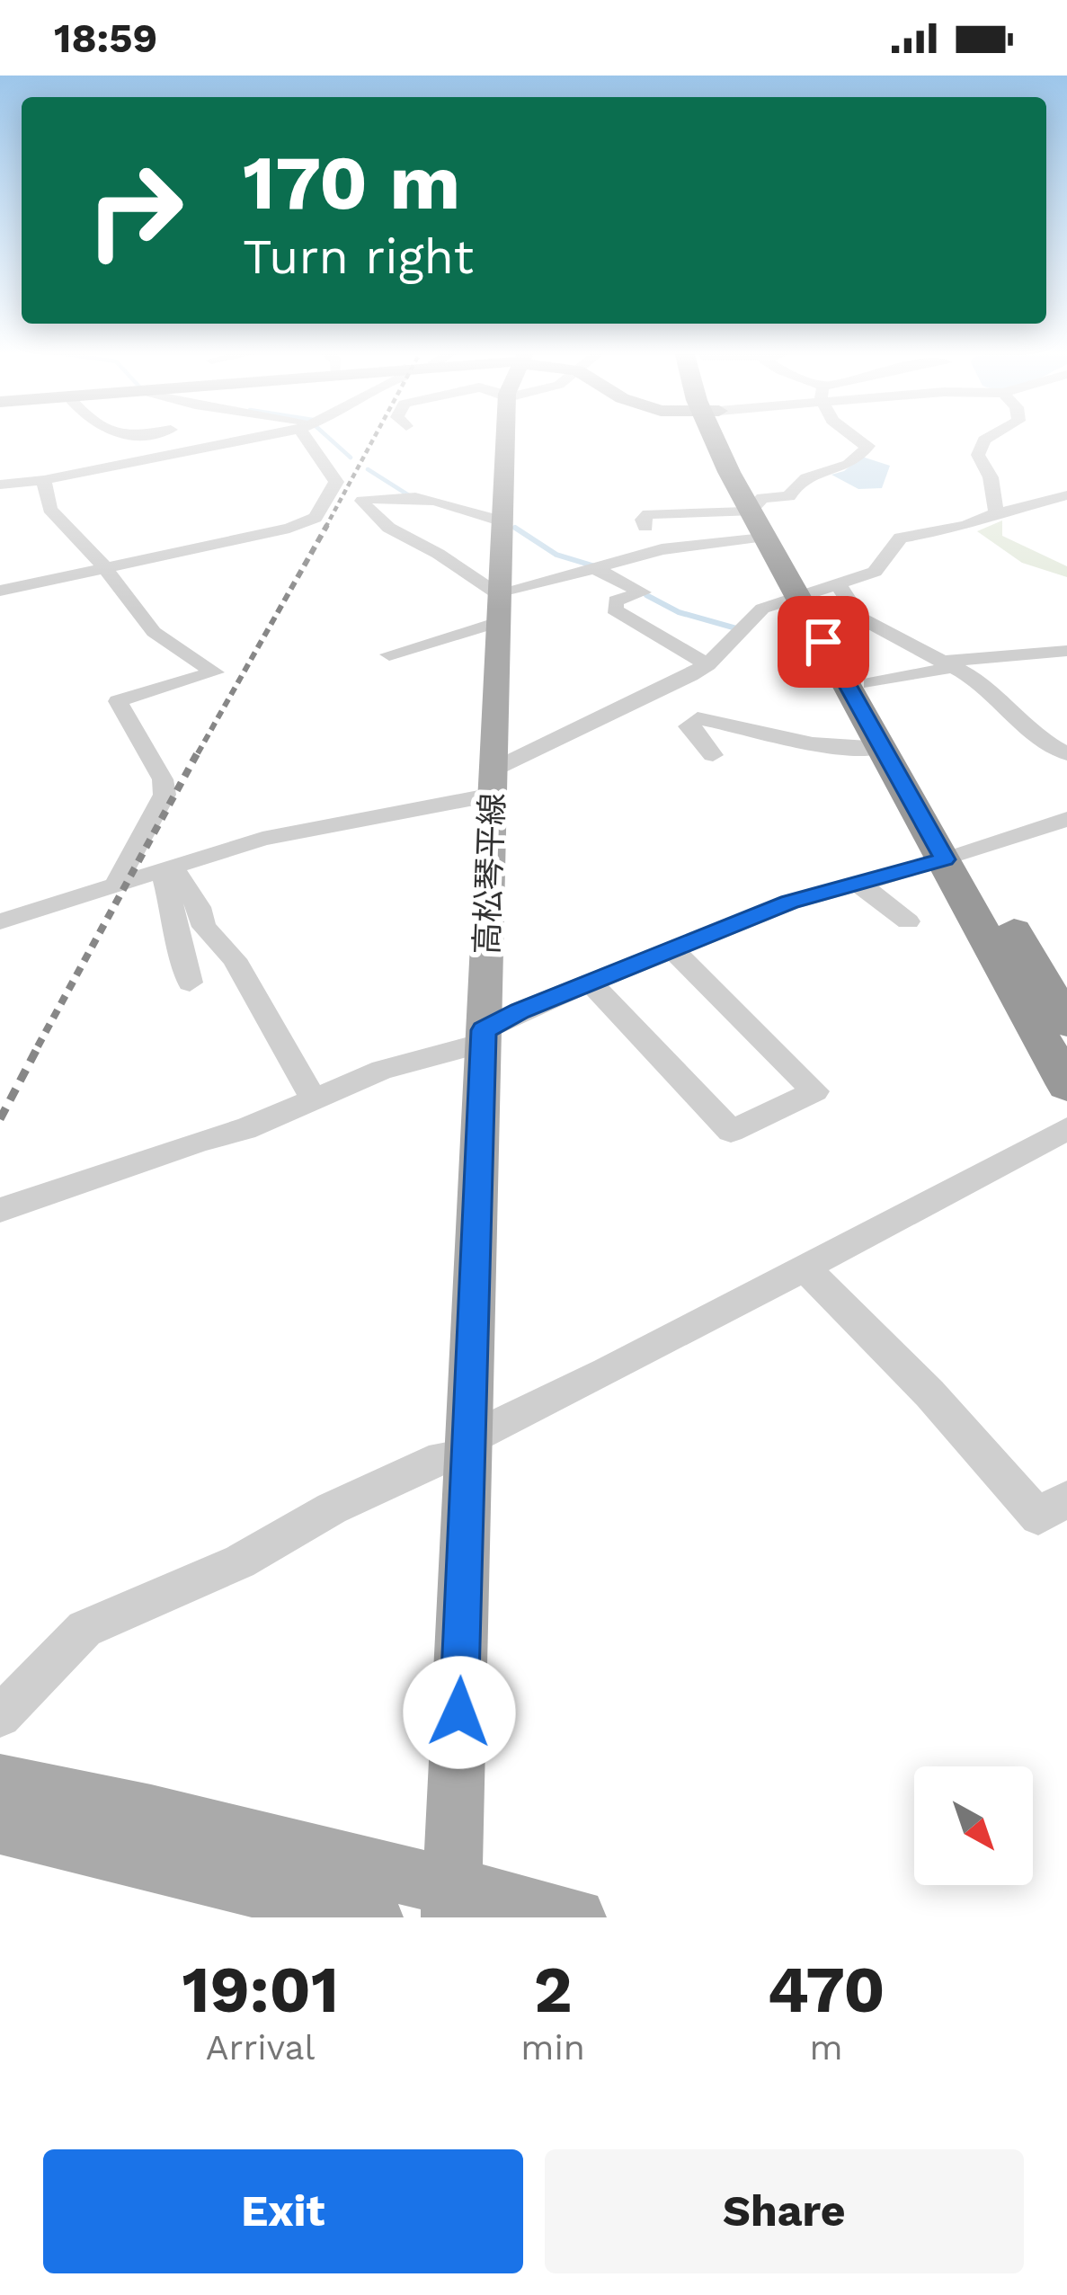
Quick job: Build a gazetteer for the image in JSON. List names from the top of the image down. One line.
{"streets":{"main road":["高松琴平線"]},"north":"bottom right","page":{"status":"18:59","turn":["170 m","Turn right"],"eta":["19:01","Arrival","2","min","470","m"],"buttons":["Exit","Share"]}}
